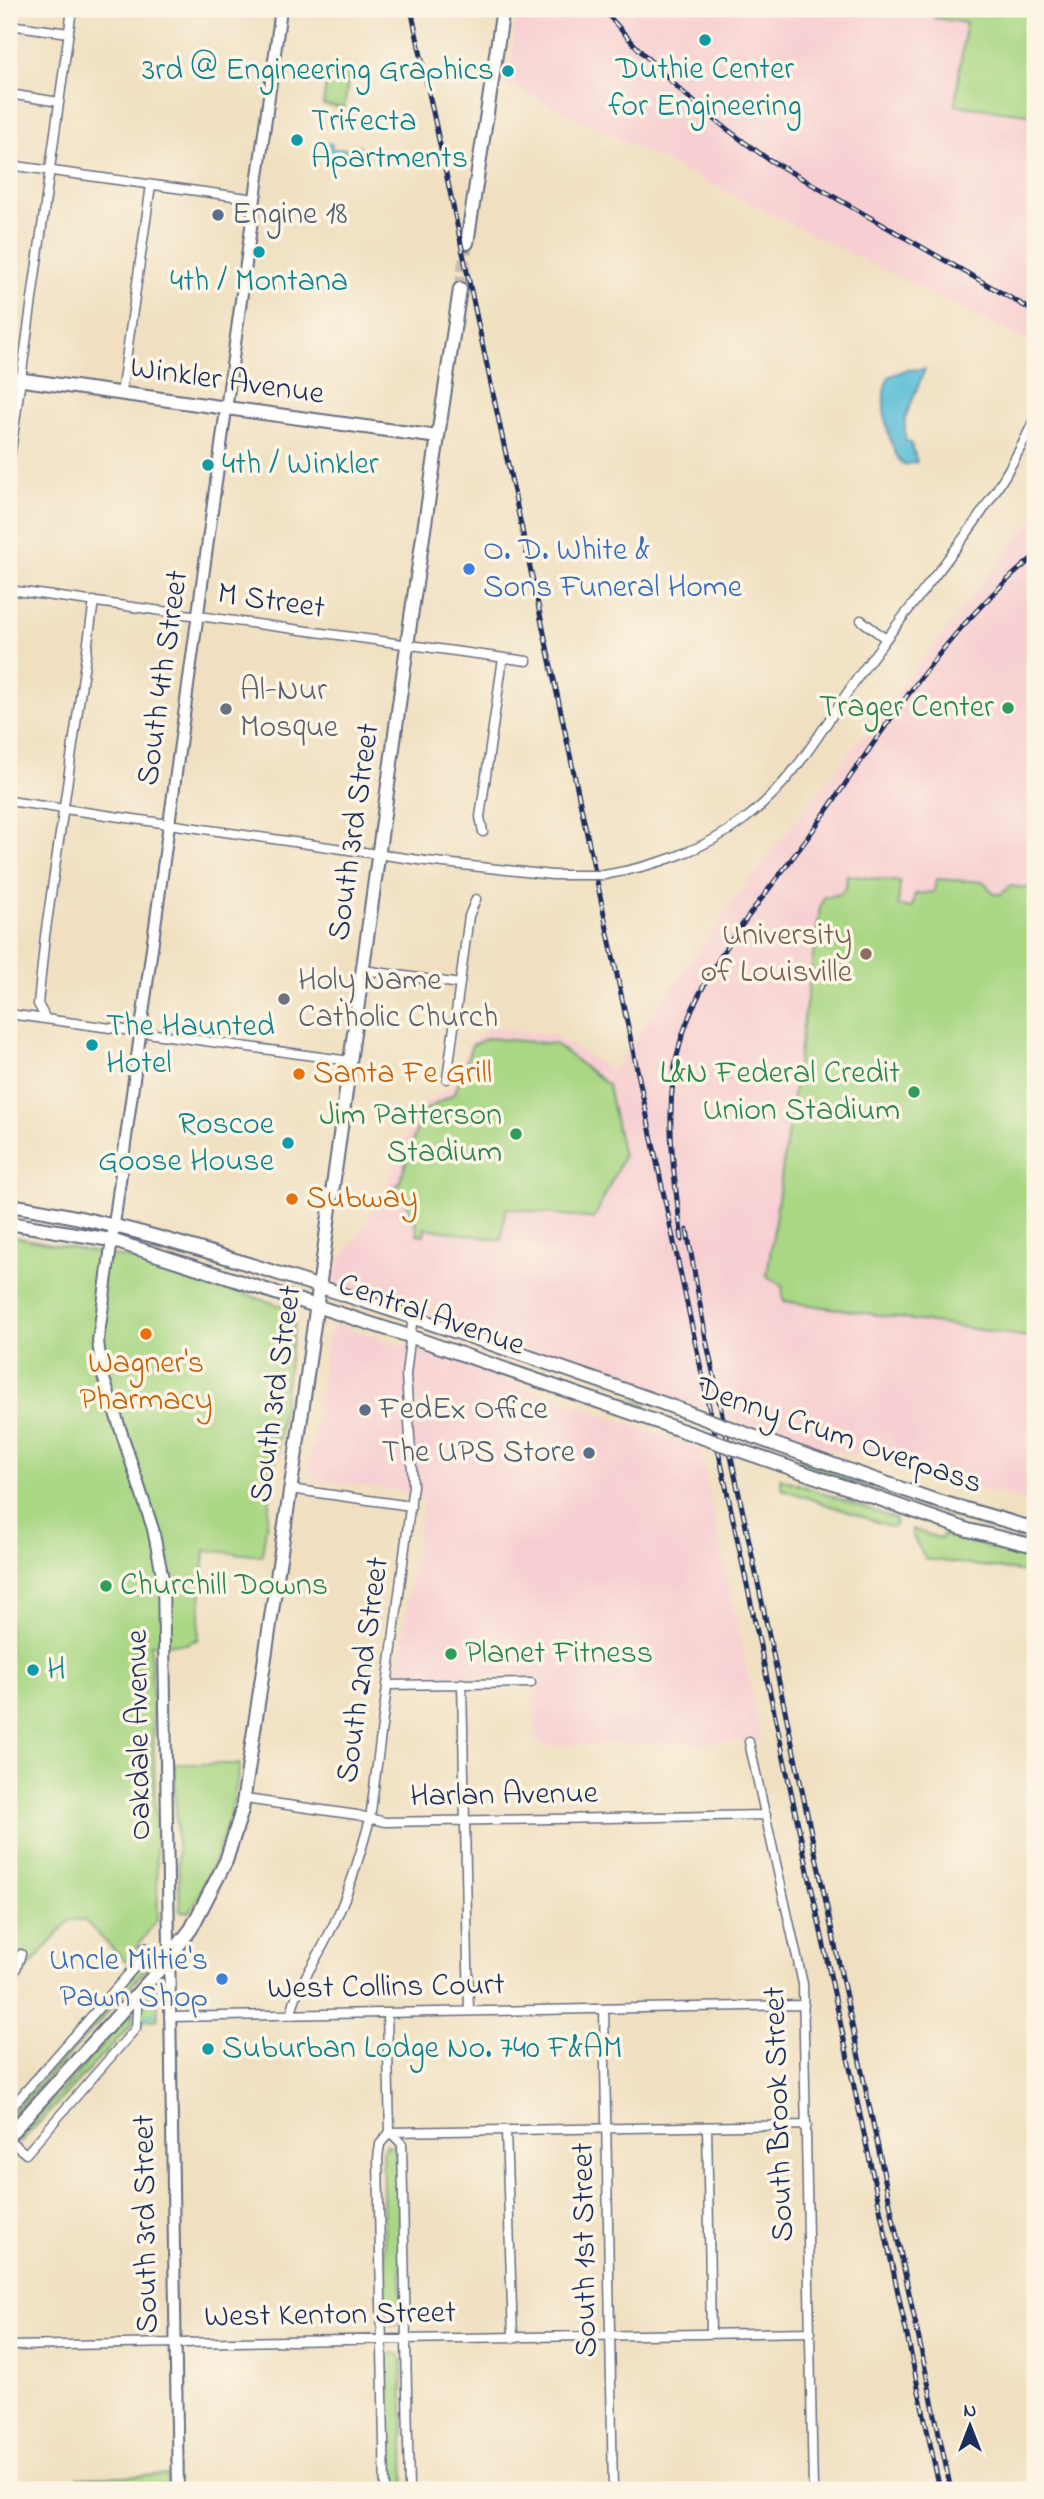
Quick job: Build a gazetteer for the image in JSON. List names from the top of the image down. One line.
{"streets":{"main road":["Winkler Avenue","South 4th Street","South 3rd Street","Central Avenue","Denny Crum Overpass","Oakdale Avenue"],"street":["M Street","South 2nd Street","Harlan Avenue","West Collins Court","South Brook Street","South 1st Street","West Kenton Street"]},"crossings":[["Winkler Avenue","South 4th Street"],["Winkler Avenue","South 3rd Street"],["M Street","South 4th Street"],["M Street","South 3rd Street"],["South 4th Street","Central Avenue"],["South 4th Street","Oakdale Avenue"],["South 3rd Street","Central Avenue"],["South 3rd Street","Oakdale Avenue"],["South 3rd Street","Harlan Avenue"],["South 3rd Street","West Collins Court"],["South 3rd Street","West Kenton Street"],["Central Avenue","Denny Crum Overpass"],["Central Avenue","South 2nd Street"],["South 2nd Street","Harlan Avenue"],["South 2nd Street","West Collins Court"],["Harlan Avenue","South Brook Street"],["West Collins Court","South Brook Street"],["West Collins Court","South 1st Street"],["South Brook Street","West Kenton Street"],["South 1st Street","West Kenton Street"]],"places":["Duthie Center for Engineering","3rd @ Engineering Graphics","Trifecta Apartments","Engine 18","4th / Montana","4th / Winkler","O. D. White & Sons Funeral Home","Trager Center","Al-Nur Mosque","University of Louisville","Holy Name Catholic Church","The Haunted Hotel","Santa Fe Grill","L&N Federal Credit Union Stadium","Jim Patterson Stadium","Roscoe Goose House","Subway","Wagner's Pharmacy","FedEx Office","The UPS Store","Churchill Downs","Planet Fitness","H","Uncle Miltie's Pawn Shop","Suburban Lodge No. 740 F&AM"],"north":"top"}
